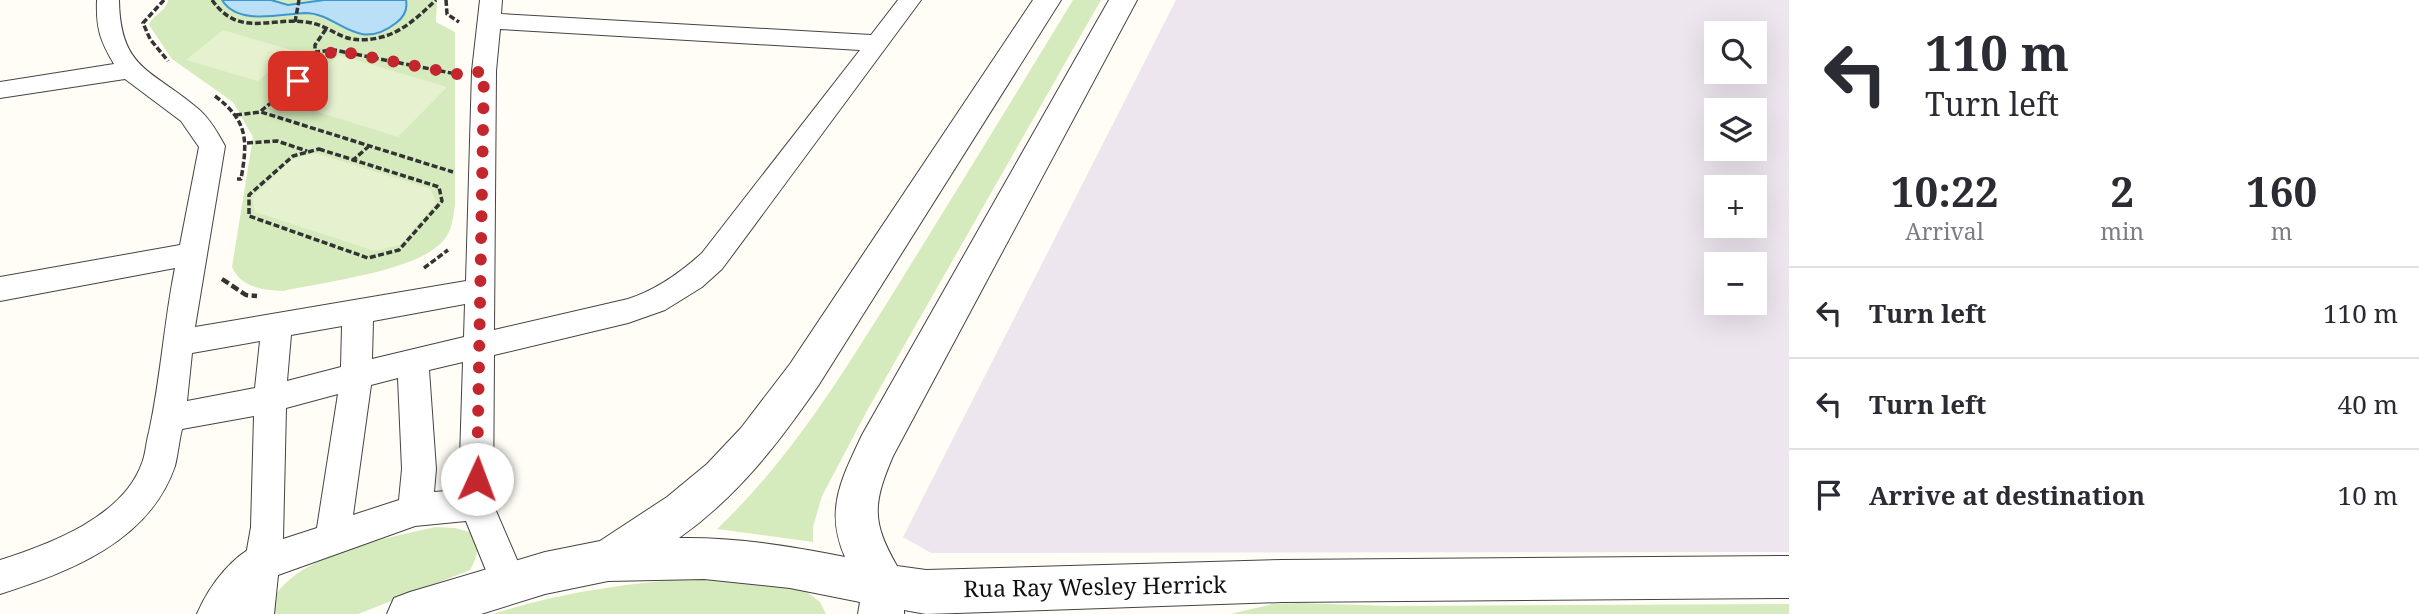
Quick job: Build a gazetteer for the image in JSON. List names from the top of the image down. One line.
{"streets":{"street":["Rua Ray Wesley Herrick"]},"page":{"turn":["110 m","Turn left"],"map_buttons":["+","−"],"eta":["10:22","Arrival","2","min","160","m"],"list":[{"name":"Turn left","value":"110 m"},{"name":"Turn left","value":"40 m"},{"name":"Arrive at destination","value":"10 m"}]}}
